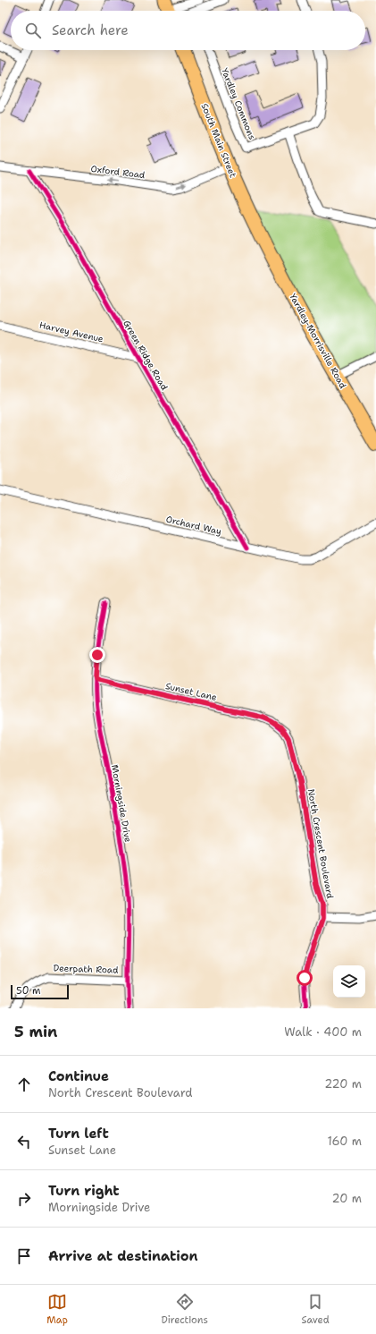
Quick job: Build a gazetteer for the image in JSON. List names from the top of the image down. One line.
{"streets":{"main road":["South Main Street","Yardley-Morrisville Road"],"street":["Yardley Commons","Oxford Road","Harvey Avenue","Green Ridge Road","Orchard Way","Sunset Lane","Morningside Drive","North Crescent Boulevard","Deerpath Road"]},"crossings":[["South Main Street","Oxford Road"],["South Main Street","Yardley-Morrisville Road"],["Oxford Road","Green Ridge Road"],["Harvey Avenue","Green Ridge Road"],["Green Ridge Road","Orchard Way"],["Sunset Lane","Morningside Drive"],["Sunset Lane","North Crescent Boulevard"],["Morningside Drive","Deerpath Road"]],"scale_bar":"50 m","page":{"search":"Search here","scale":"50 m","heading":["5 min","Walk · 400 m"],"list":[["Continue","North Crescent Boulevard","220 m"],["Turn left","Sunset Lane","160 m"],["Turn right","Morningside Drive","20 m"],"Arrive at destination"],"nav":["Map","Directions","Saved"]}}
